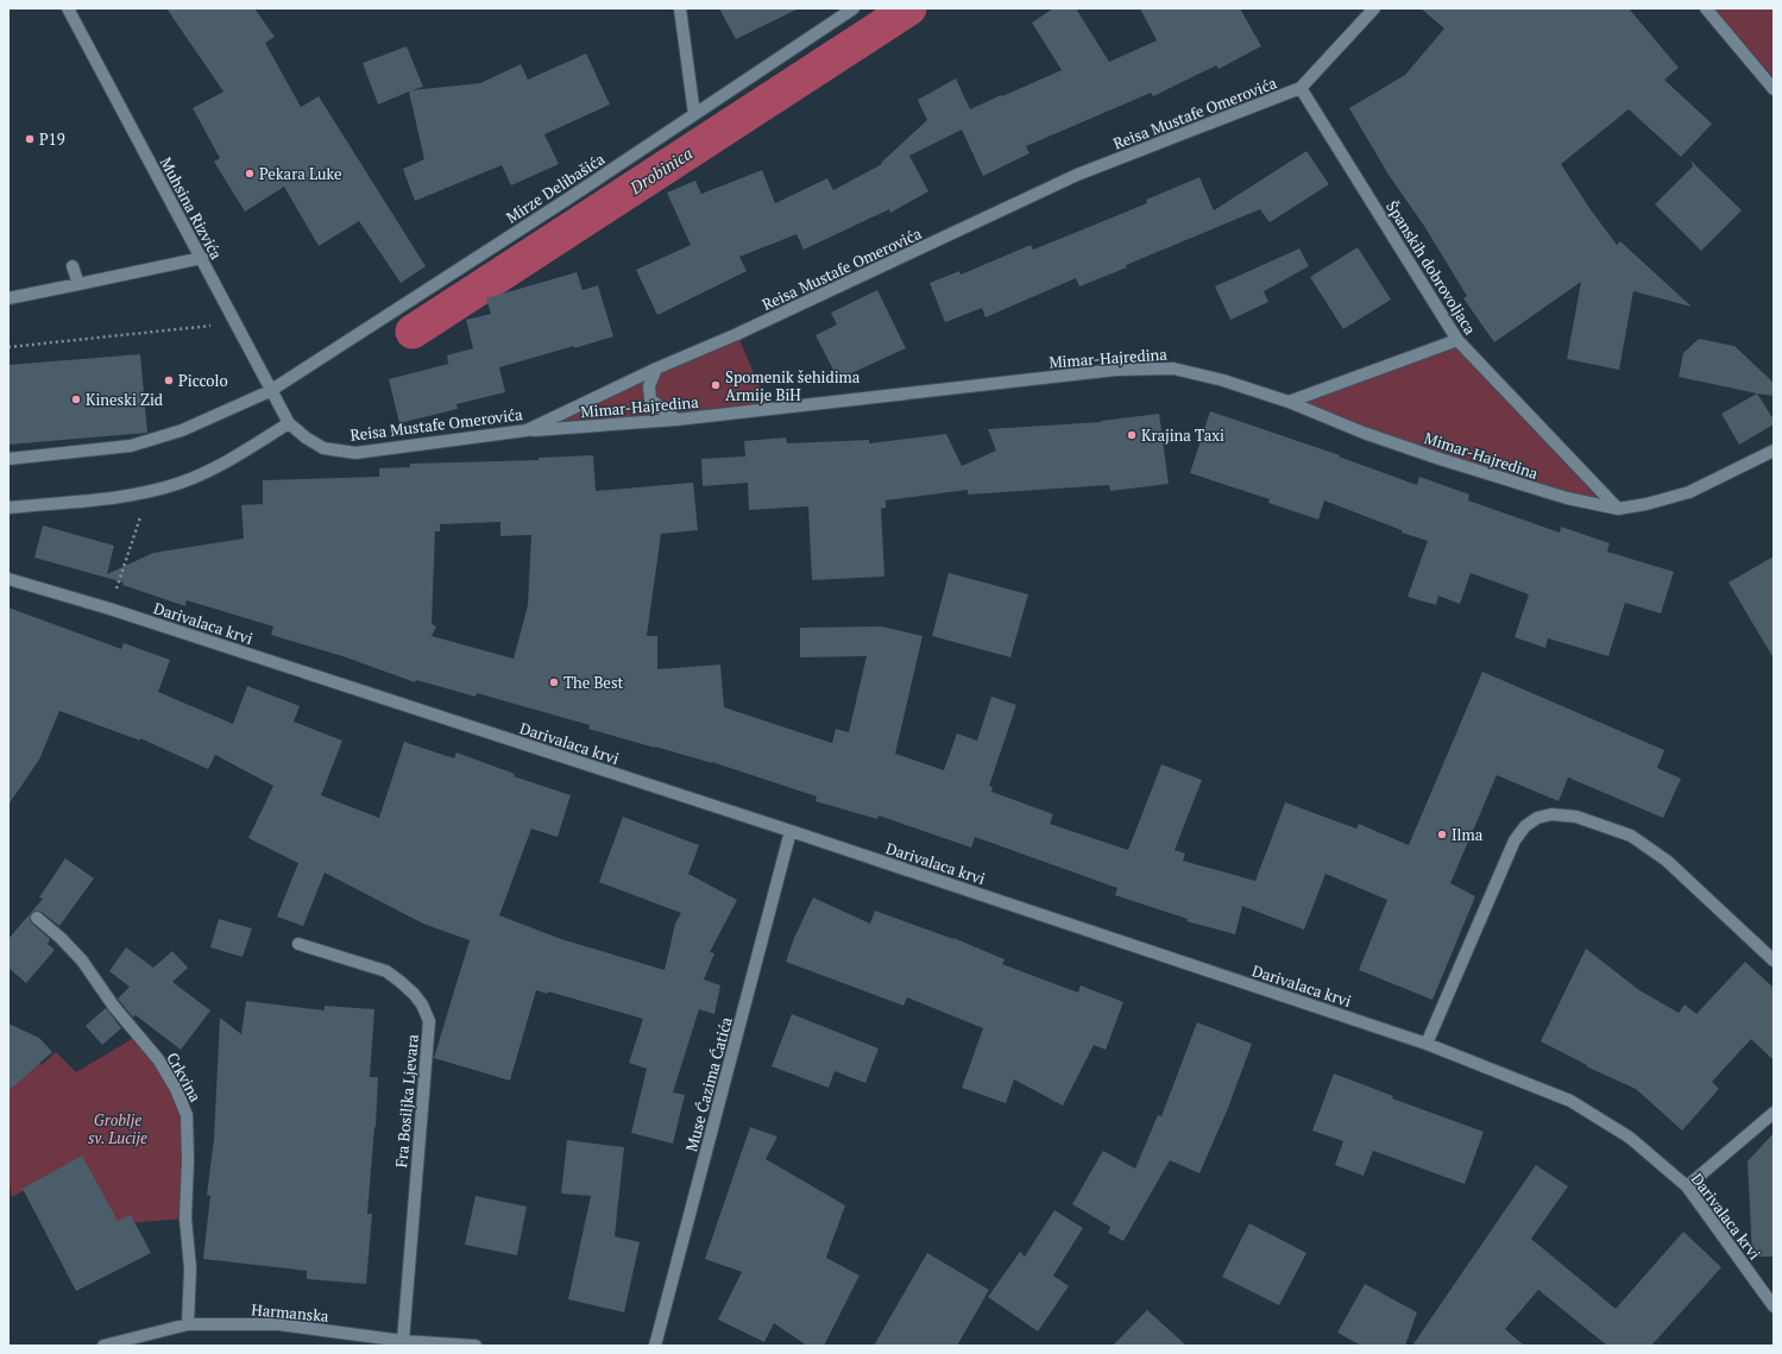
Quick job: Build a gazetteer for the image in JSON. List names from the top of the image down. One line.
{"streets":{"street":["Reisa Mustafe Omerovića","Mirze Delibašića","Muhsina Rizvića","Španskih dobrovoljaca","Mimar-Hajredina","Darivalaca krvi","Crkvina","Muse Ćazima Ćatića","Fra Bosiljka Ljevara","Harmanska"]},"crossings":[["Reisa Mustafe Omerovića","Muhsina Rizvića"],["Reisa Mustafe Omerovića","Španskih dobrovoljaca"],["Reisa Mustafe Omerovića","Mimar-Hajredina"],["Mirze Delibašića","Muhsina Rizvića"],["Španskih dobrovoljaca","Mimar-Hajredina"],["Darivalaca krvi","Muse Ćazima Ćatića"],["Crkvina","Harmanska"],["Fra Bosiljka Ljevara","Harmanska"]],"water":["Drobinica"],"parks":["Groblje sv. Lucije"],"places":["P19","Pekara Luke","Piccolo","Spomenik šehidima Armije BiH","Kineski Zid","Krajina Taxi","The Best","Ilma"]}
